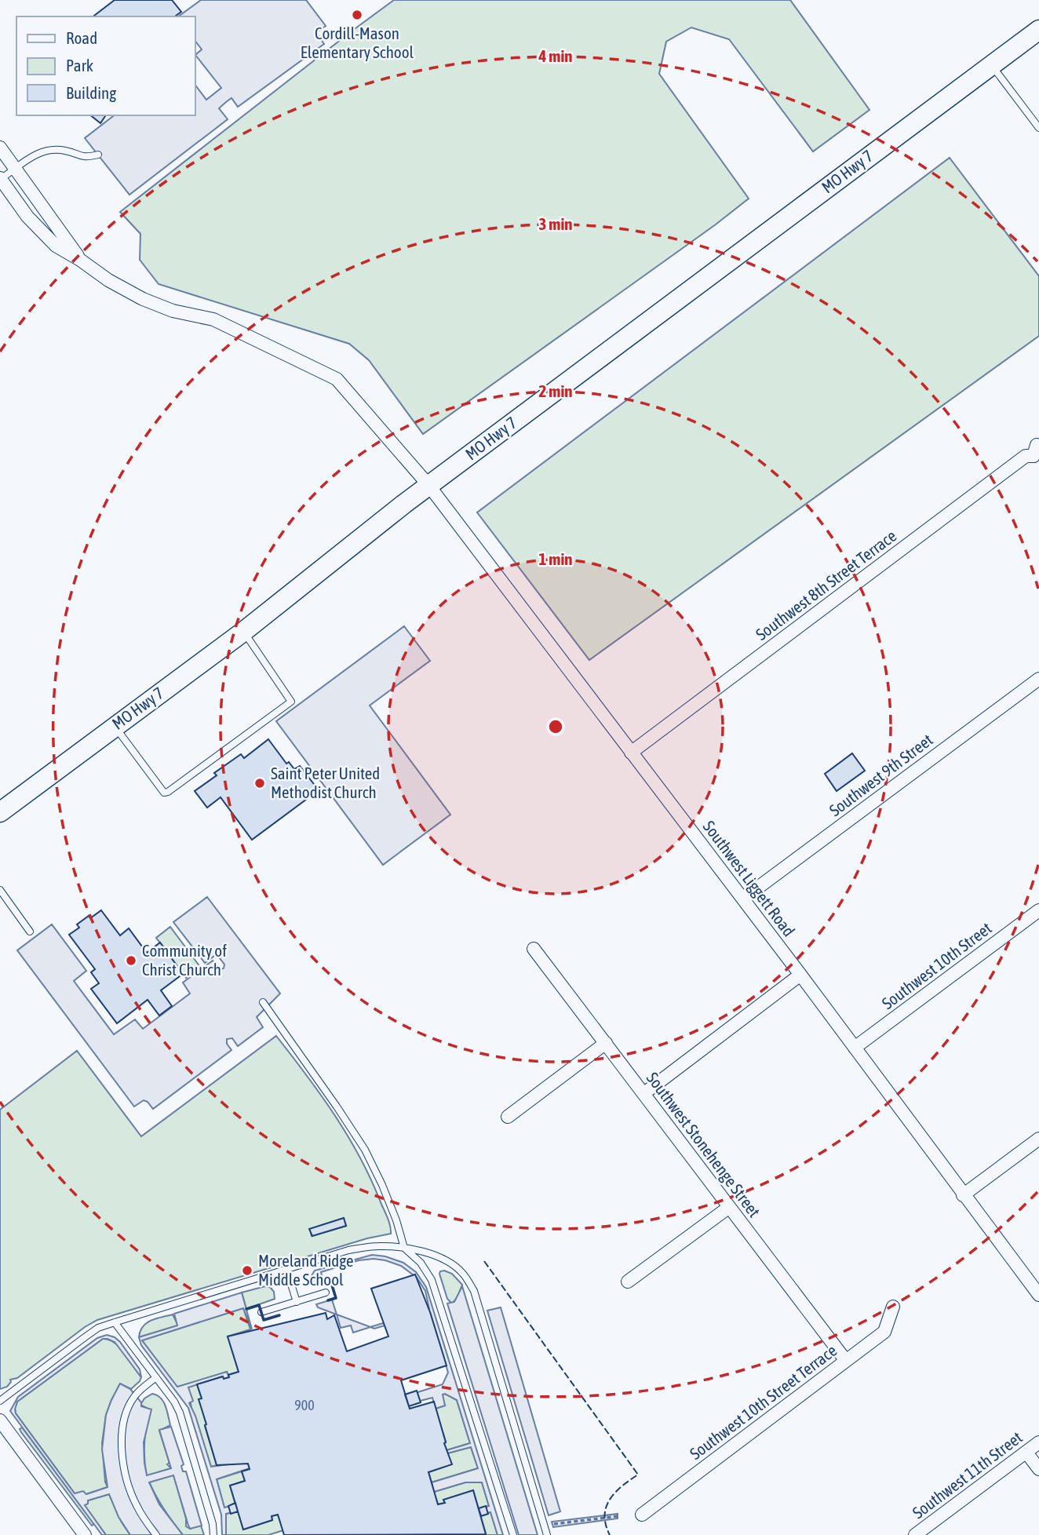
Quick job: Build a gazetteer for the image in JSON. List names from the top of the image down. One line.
{"streets":{"main road":["MO Hwy 7"],"street":["Southwest 8th Street Terrace","Southwest 9th Street","Southwest Liggett Road","Southwest 10th Street","Southwest Stonehenge Street","Southwest 10th Street Terrace","Southwest 11th Street"]},"crossings":[["MO Hwy 7","Southwest Liggett Road"],["Southwest 8th Street Terrace","Southwest Liggett Road"],["Southwest 9th Street","Southwest Liggett Road"],["Southwest Liggett Road","Southwest 10th Street"],["Southwest Stonehenge Street","Southwest 10th Street Terrace"]],"places":["Cordill-Mason Elementary School","Saint Peter United Methodist Church","Community of Christ Church","Moreland Ridge Middle School"],"house_numbers":["900"],"legend":["Road","Park","Building"],"rings":["4 min","3 min","2 min","1 min"]}
